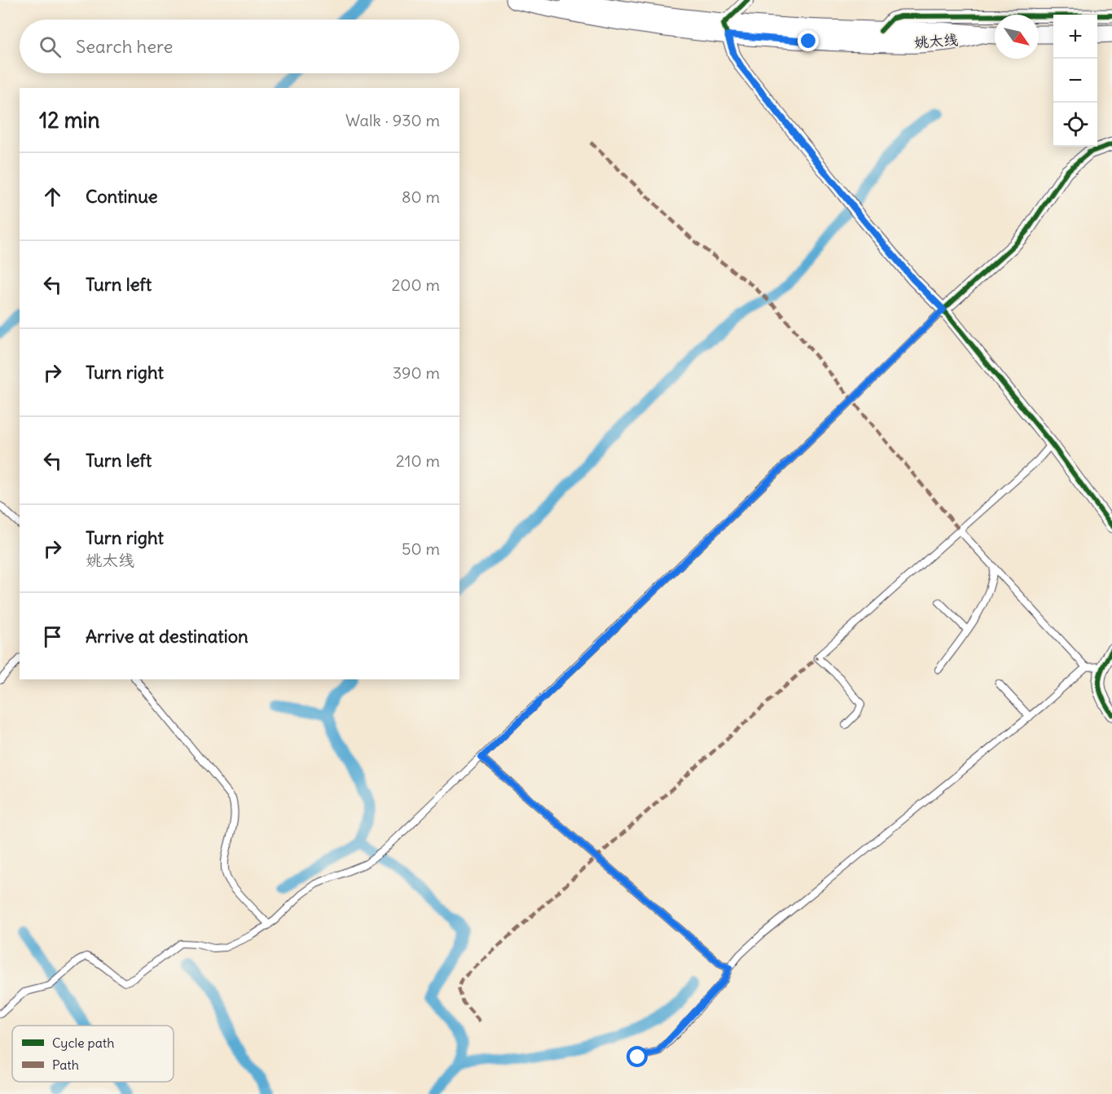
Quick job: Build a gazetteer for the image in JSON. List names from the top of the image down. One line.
{"streets":{"main road":["姚太线"]},"legend":["Cycle path","Path"],"north":"bottom right","page":{"map_buttons":["+","−"],"search":"Search here","heading":["12 min","Walk · 930 m"],"list":[["Continue","80 m"],["Turn left","200 m"],["Turn right","390 m"],["Turn left","210 m"],["Turn right","姚太线","50 m"],"Arrive at destination"]}}
